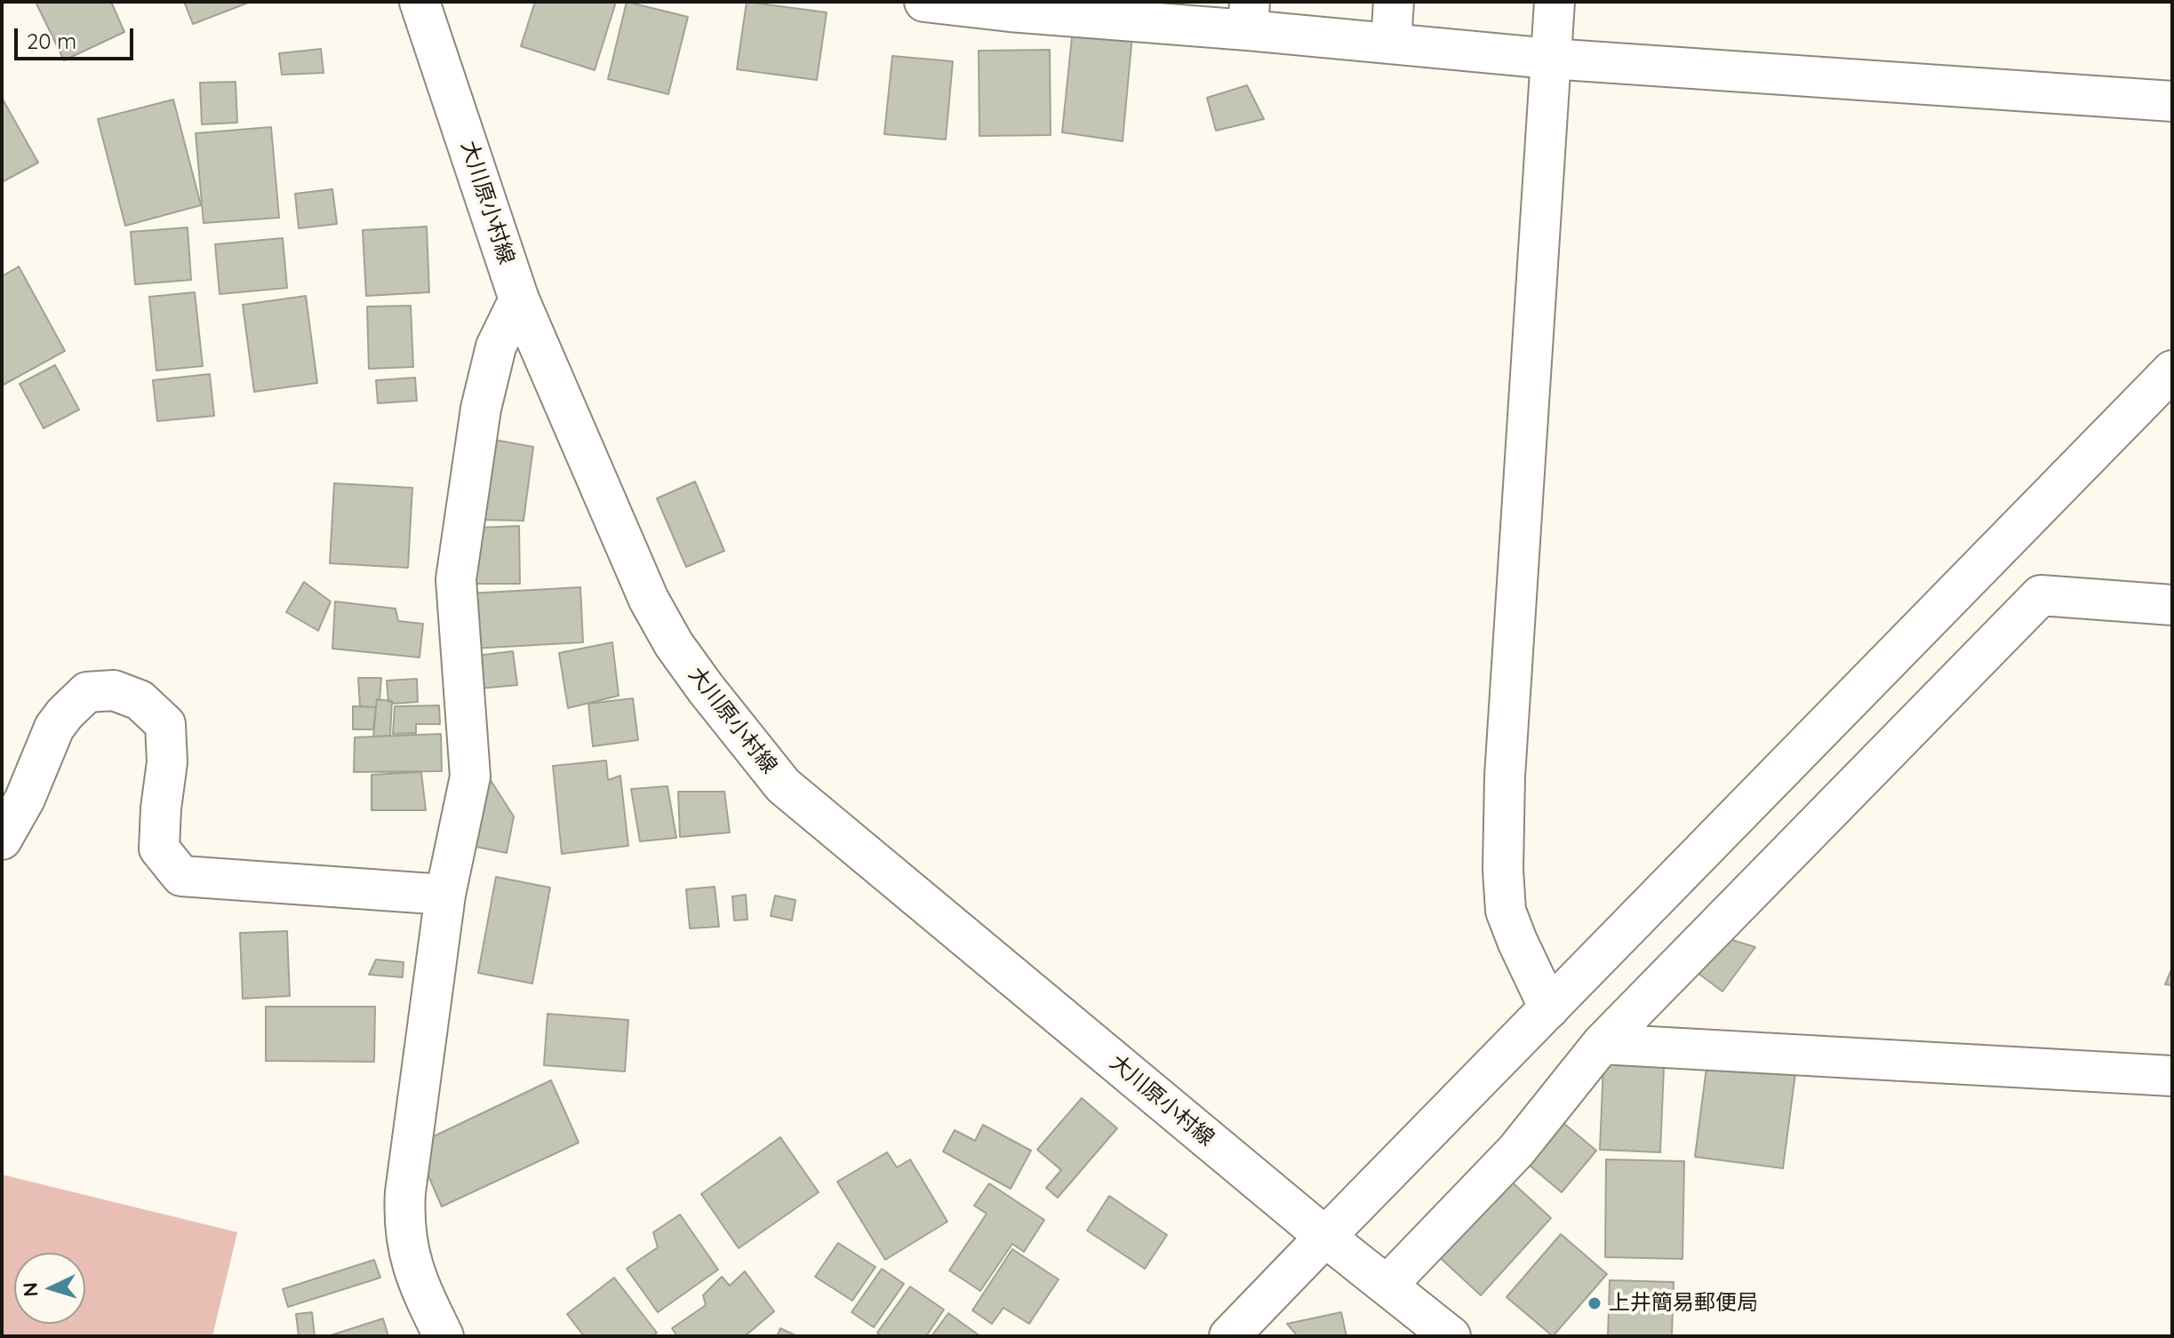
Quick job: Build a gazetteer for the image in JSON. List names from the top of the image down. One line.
{"streets":{"street":["大川原小村線"]},"places":["上井簡易郵便局"],"scale_bar":"20 m","north":"left"}
